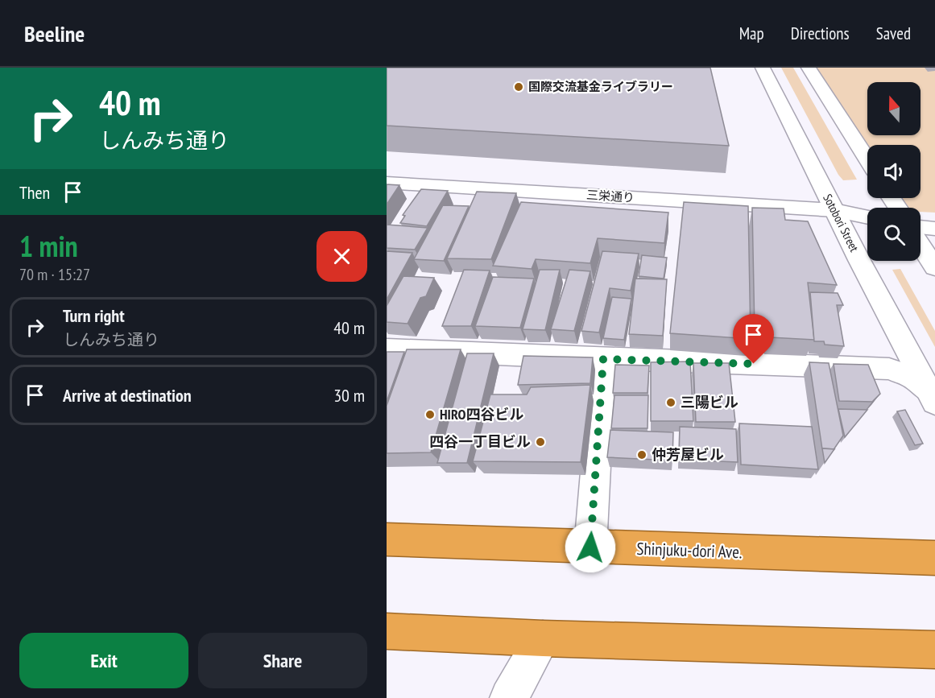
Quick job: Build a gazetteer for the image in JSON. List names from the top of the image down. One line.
{"streets":{"highway":["Shinjuku-dori Ave."],"street":["三栄通り","Sotobori Street"]},"crossings":[["三栄通り","Sotobori Street"]],"places":["国際交流基金ライブラリー","三陽ビル","HIRO四谷ビル","四谷一丁目ビル","仲芳屋ビル"],"north":"top","page":{"header":"Beeline","nav":["Map","Directions","Saved"],"turn":["40 m","しんみち通り"],"then":"Then","heading":["1 min","70 m · 15:27"],"list":[{"name":"Turn right","note":"しんみち通り","value":"40 m"},{"name":"Arrive at destination","value":"30 m"}],"buttons":["Exit","Share"]}}
